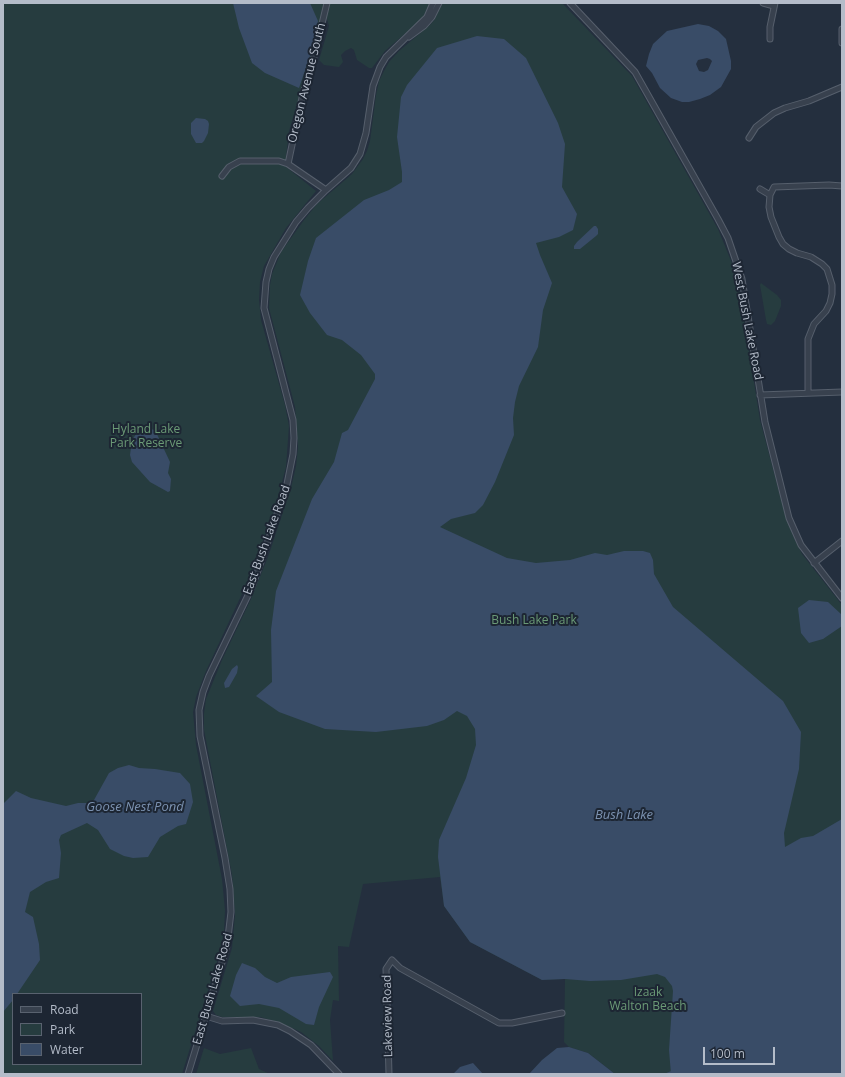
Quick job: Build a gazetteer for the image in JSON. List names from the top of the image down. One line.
{"streets":{"street":["Oregon Avenue South","West Bush Lake Road","East Bush Lake Road","Lakeview Road"]},"water":["Goose Nest Pond","Bush Lake"],"parks":["Hyland Lake Park Reserve","Bush Lake Park","Izaak Walton Beach"],"legend":["Road","Park","Water"],"scale_bar":"100 m"}
